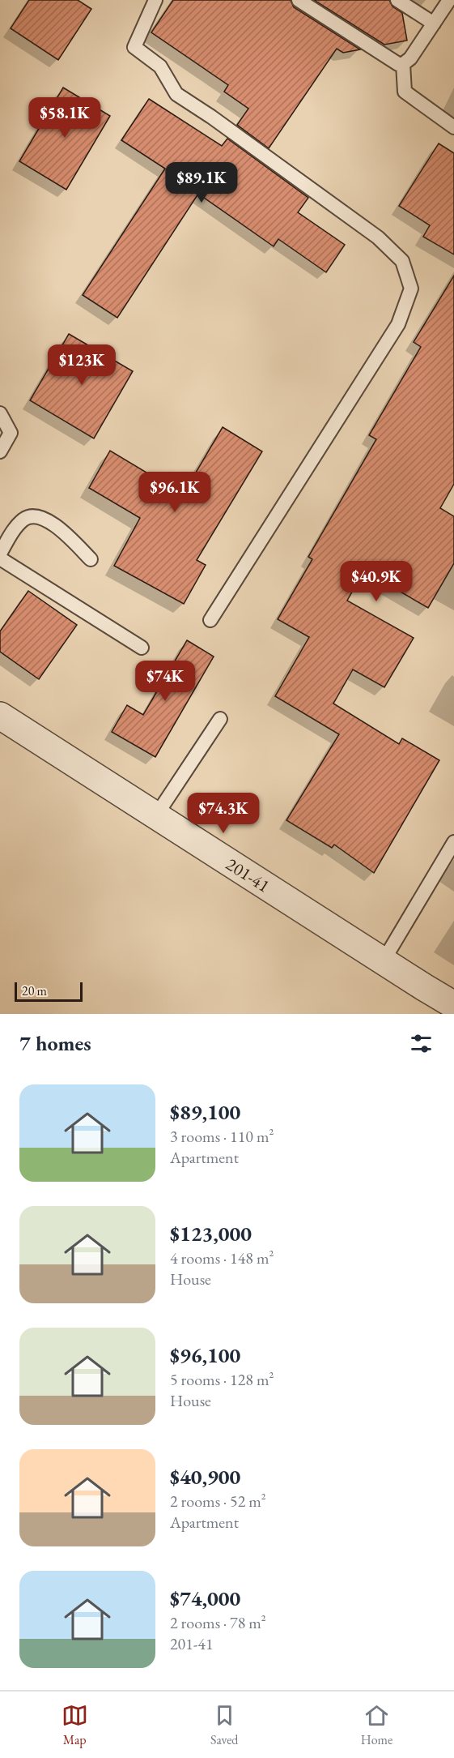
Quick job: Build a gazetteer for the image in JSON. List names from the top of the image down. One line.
{"streets":{"street":["201-41"]},"scale_bar":"20 m","page":{"price":["$58.1K","$89.1K","$123K","$96.1K","$40.9K","$74K","$74.3K"],"scale":"20 m","heading":"7 homes","list":[{"name":"$89,100","note":"3 rooms · 110 m² · Apartment"},{"name":"$123,000","note":"4 rooms · 148 m² · House"},{"name":"$96,100","note":"5 rooms · 128 m² · House"},{"name":"$40,900","note":"2 rooms · 52 m² · Apartment"},{"name":"$74,000","note":"2 rooms · 78 m² · 201-41"}],"tabs":["Map","Saved","Home"]}}
